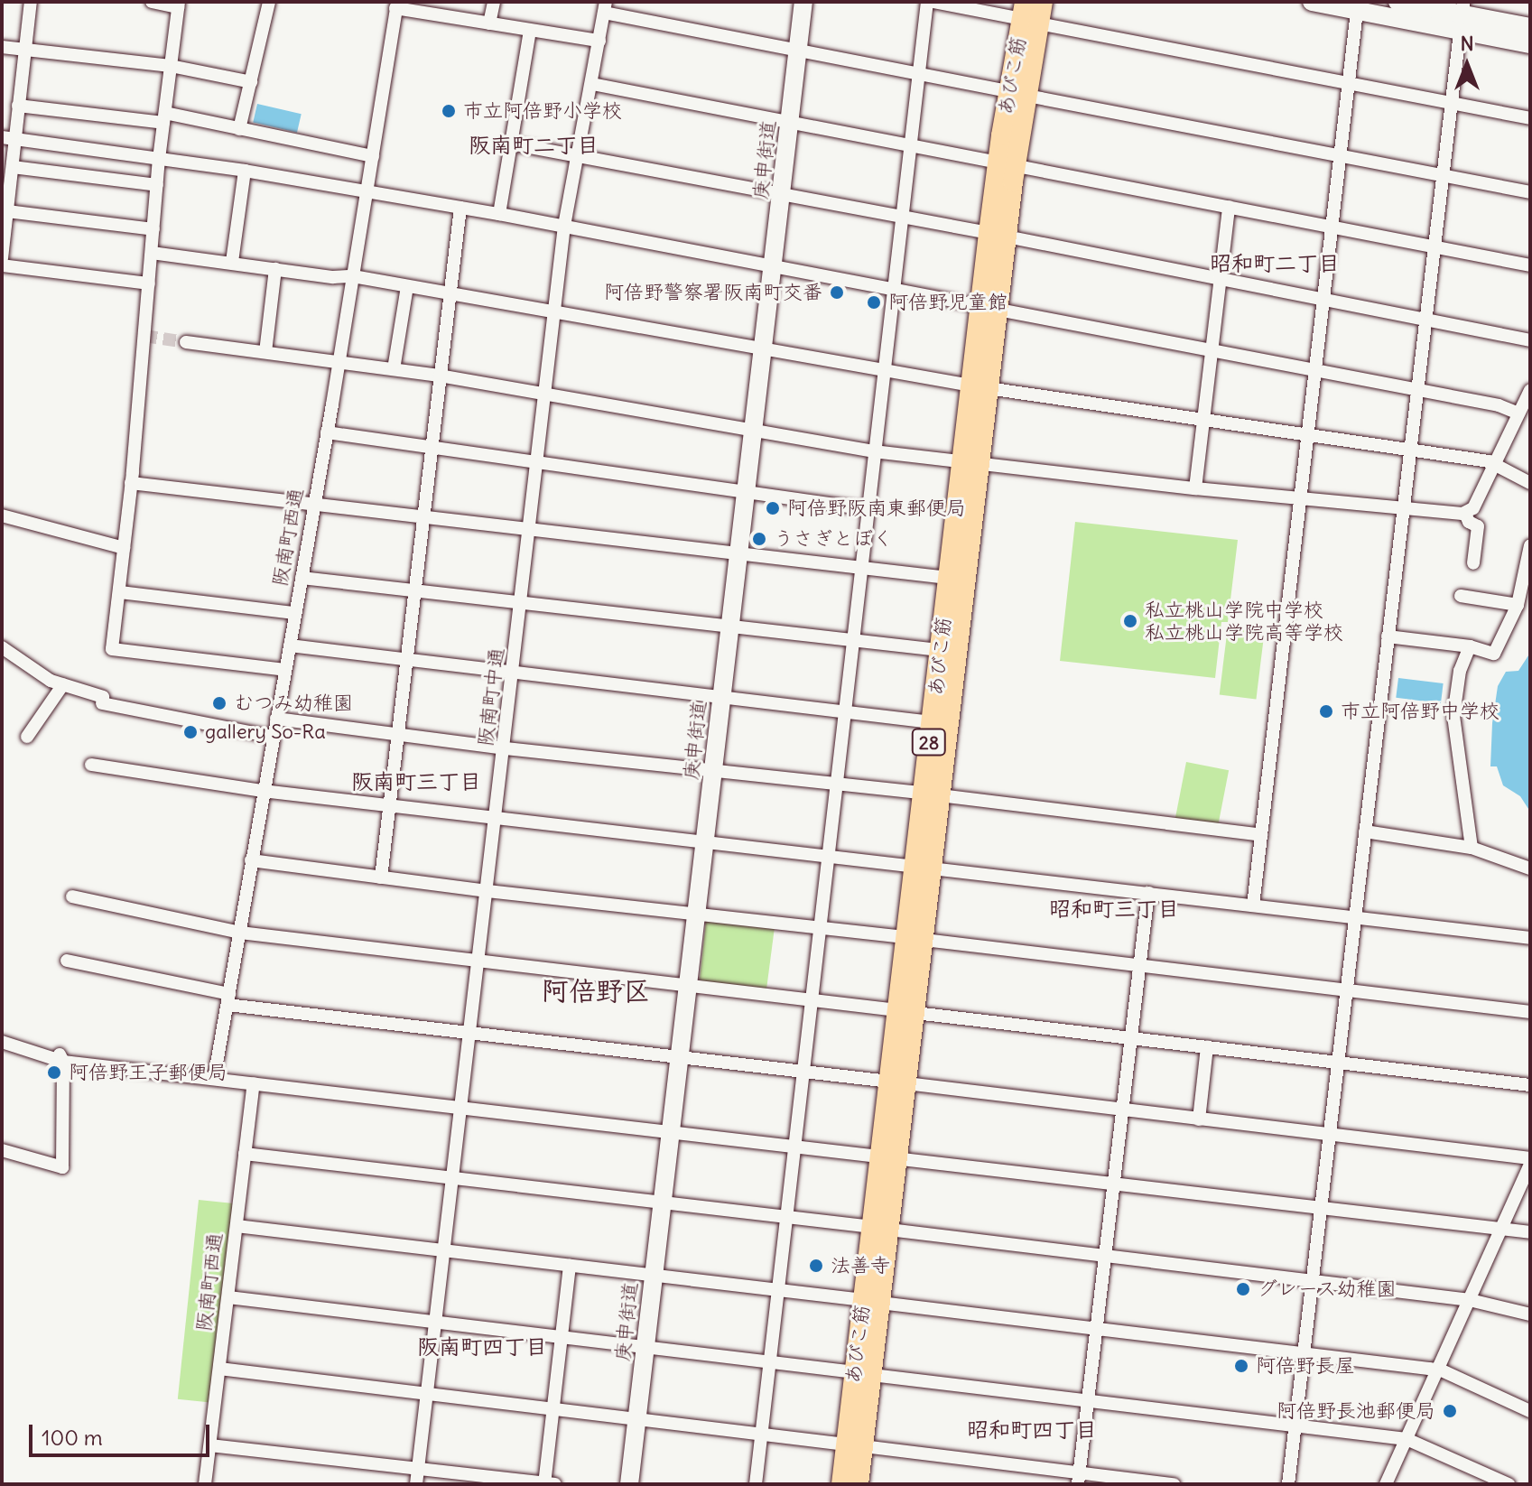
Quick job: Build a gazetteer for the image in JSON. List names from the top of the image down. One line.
{"streets":{"main road":["あびこ筋","28"],"street":["庚申街道","阪南町西通","阪南町中通"]},"districts":["阪南町二丁目","昭和町二丁目","阪南町三丁目","昭和町三丁目","阿倍野区","阪南町四丁目","昭和町四丁目"],"places":["市立阿倍野小学校","阿倍野警察署阪南町交番","阿倍野児童館","阿倍野阪南東郵便局","うさぎとぼく","私立桃山学院中学校 私立桃山学院高等学校","むつみ幼稚園","市立阿倍野中学校","gallery So-Ra","阿倍野王子郵便局","法善寺","グレース幼稚園","阿倍野長屋","阿倍野長池郵便局"],"scale_bar":"100 m","north":"top"}
